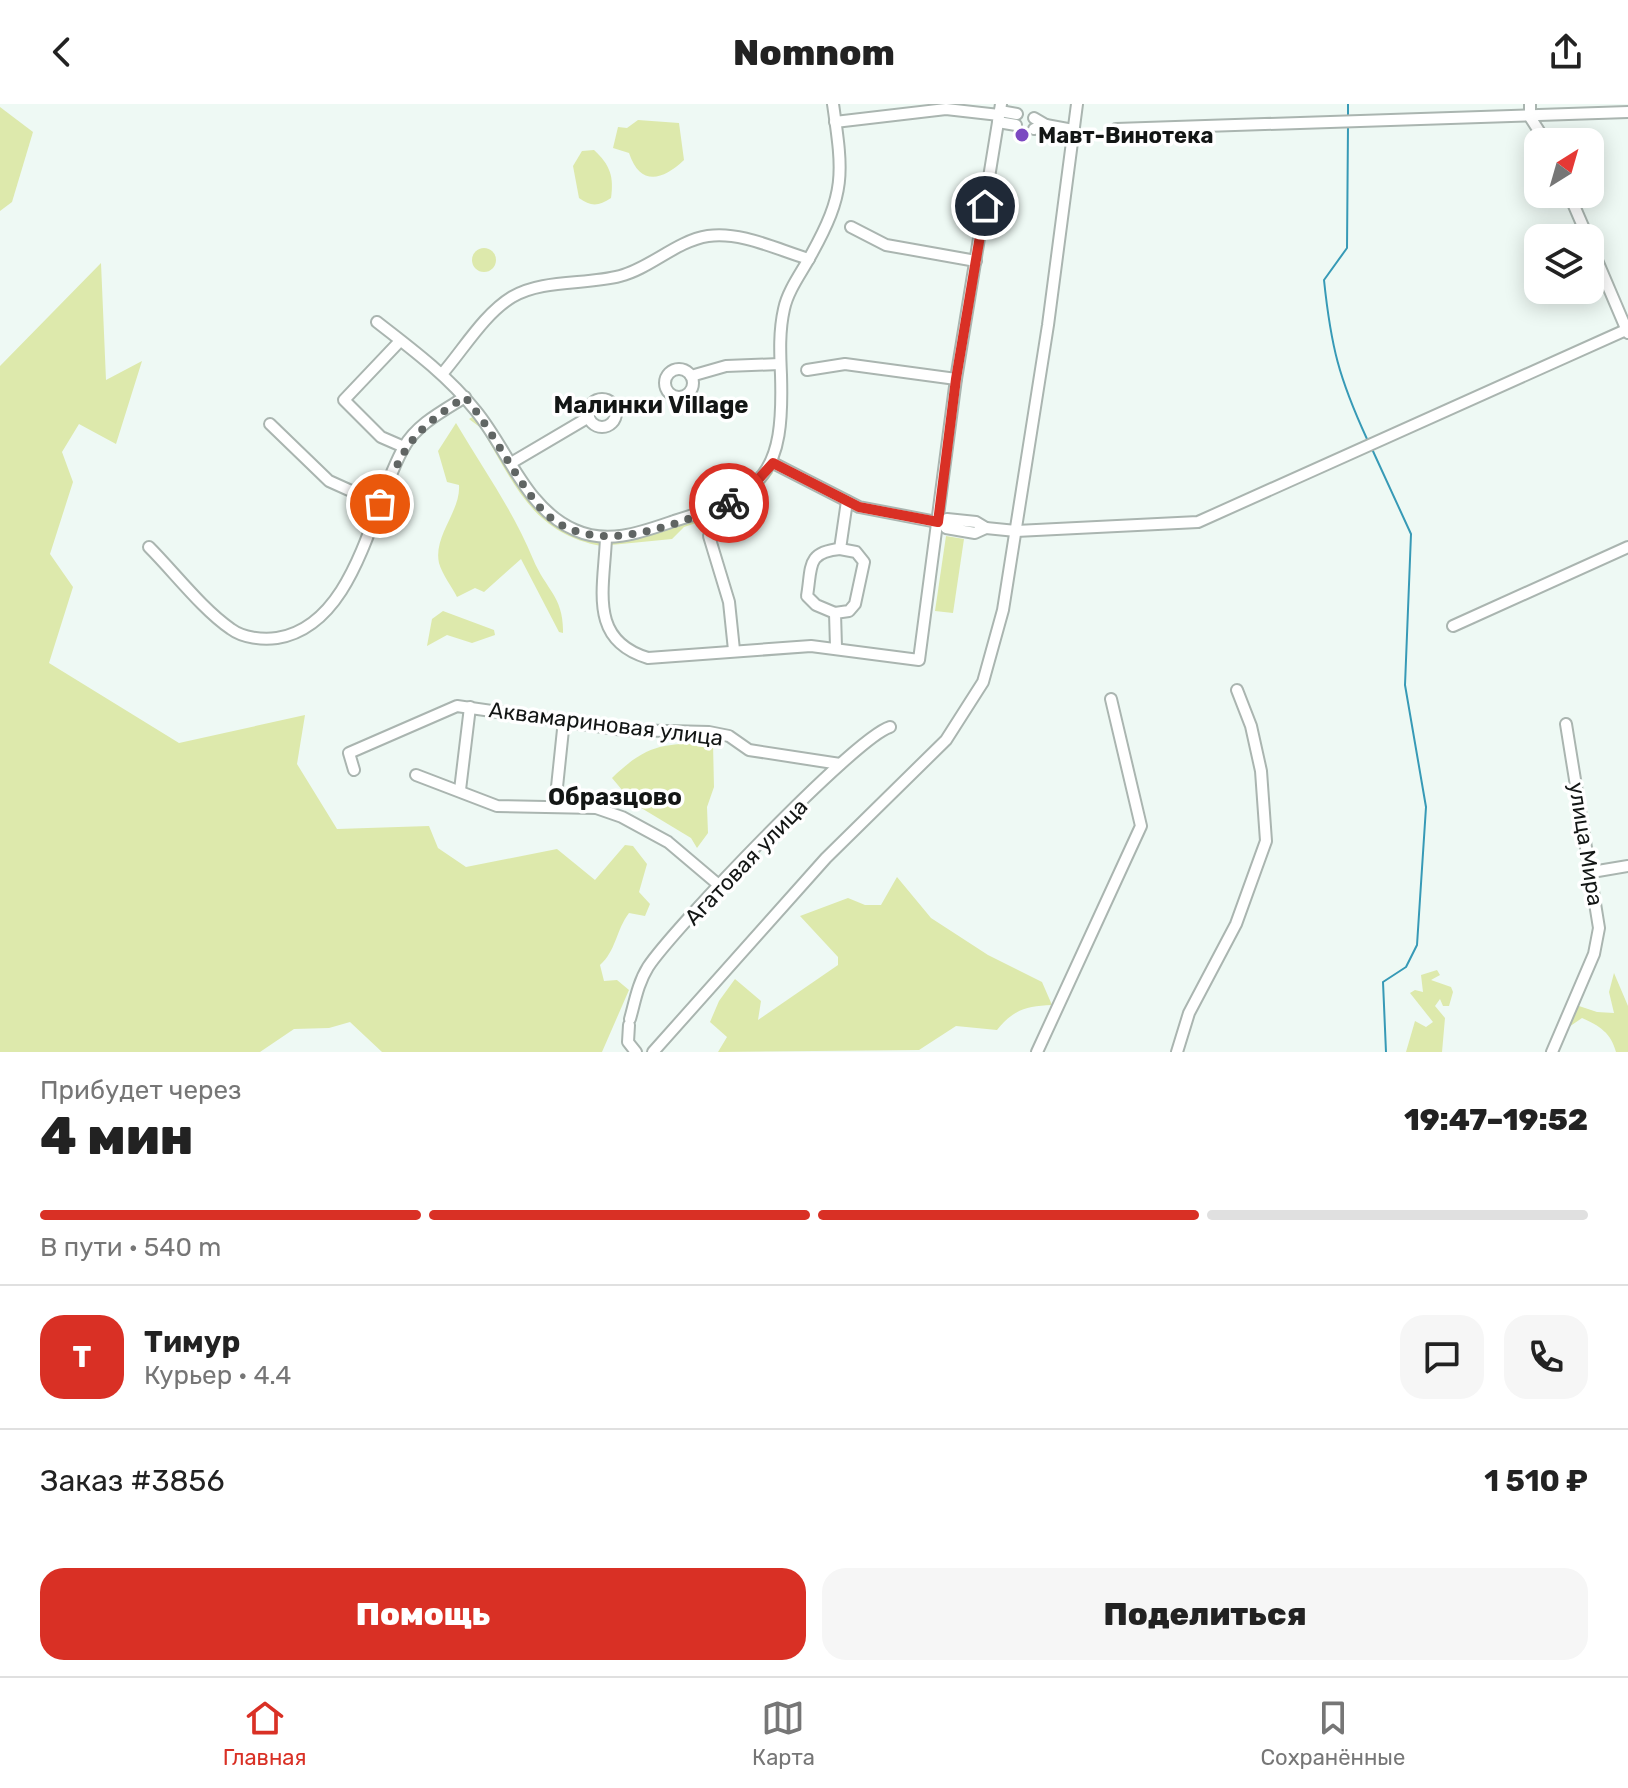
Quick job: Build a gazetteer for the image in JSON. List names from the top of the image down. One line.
{"streets":{"street":["Аквамариновая улица","улица Мира","Агатовая улица"]},"crossings":[["Аквамариновая улица","Агатовая улица"]],"districts":["Малинки Village","Образцово"],"places":["Мавт-Винотека"],"north":"top right","page":{"header":"Nomnom","heading":["4 мин","Прибудет через","19:47–19:52"],"panel":["Тимур","Курьер · 4.4","Заказ #3856","1 510 ₽"],"bar":"В пути · 540 m","round":"Т","buttons":["Помощь","Поделиться"],"tabs":["Главная","Карта","Сохранённые"]}}
